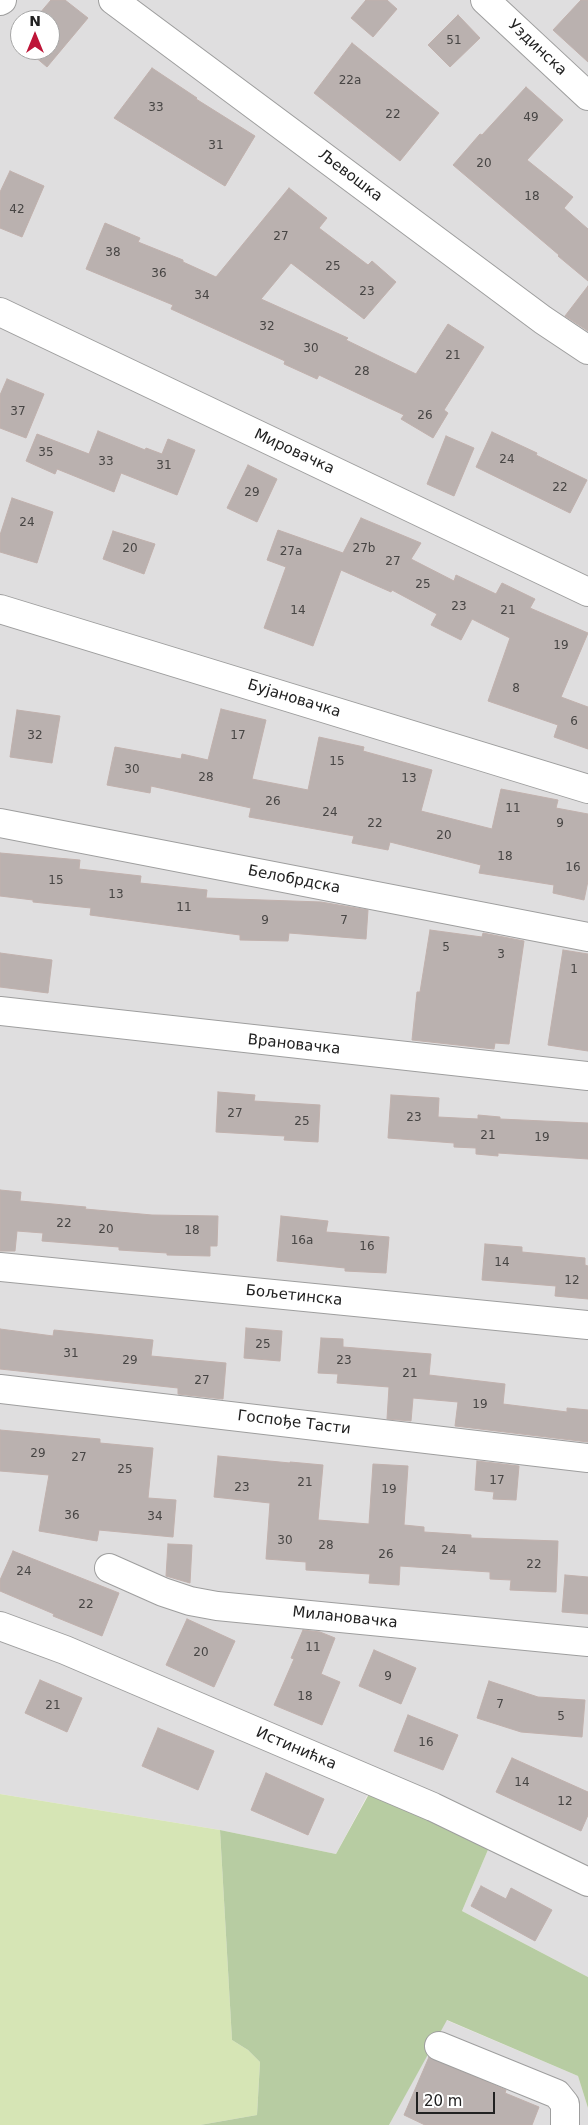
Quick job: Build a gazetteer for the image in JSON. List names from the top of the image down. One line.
{"streets":{"street":["Уздинска","Љевошка","Мировачка","Бујановачка","Белобрдска","Врановачка","Бољетинска","Госпође Тасти","Милановачка","Истинићка"]},"house_numbers":["51","22a","33","22","49","31","20","18","42","27","38","25","36","23","34","32","30","21","28","37","26","35","24","33","31","22","29","24","20","27b","27a","27","25","23","14","21","19","8","6","32","17","15","30","28","13","26","11","24","22","9","20","18","16","15","13","11","9","7","5","3","1","27","23","25","21","19","22","20","18","16a","16","14","12","25","31","29","23","21","27","19","29","27","25","17","21","23","19","36","34","30","28","24","26","22","24","22","11","20","9","18","7","21","5","16","14","12"],"scale_bar":"20 m","north":"top"}
